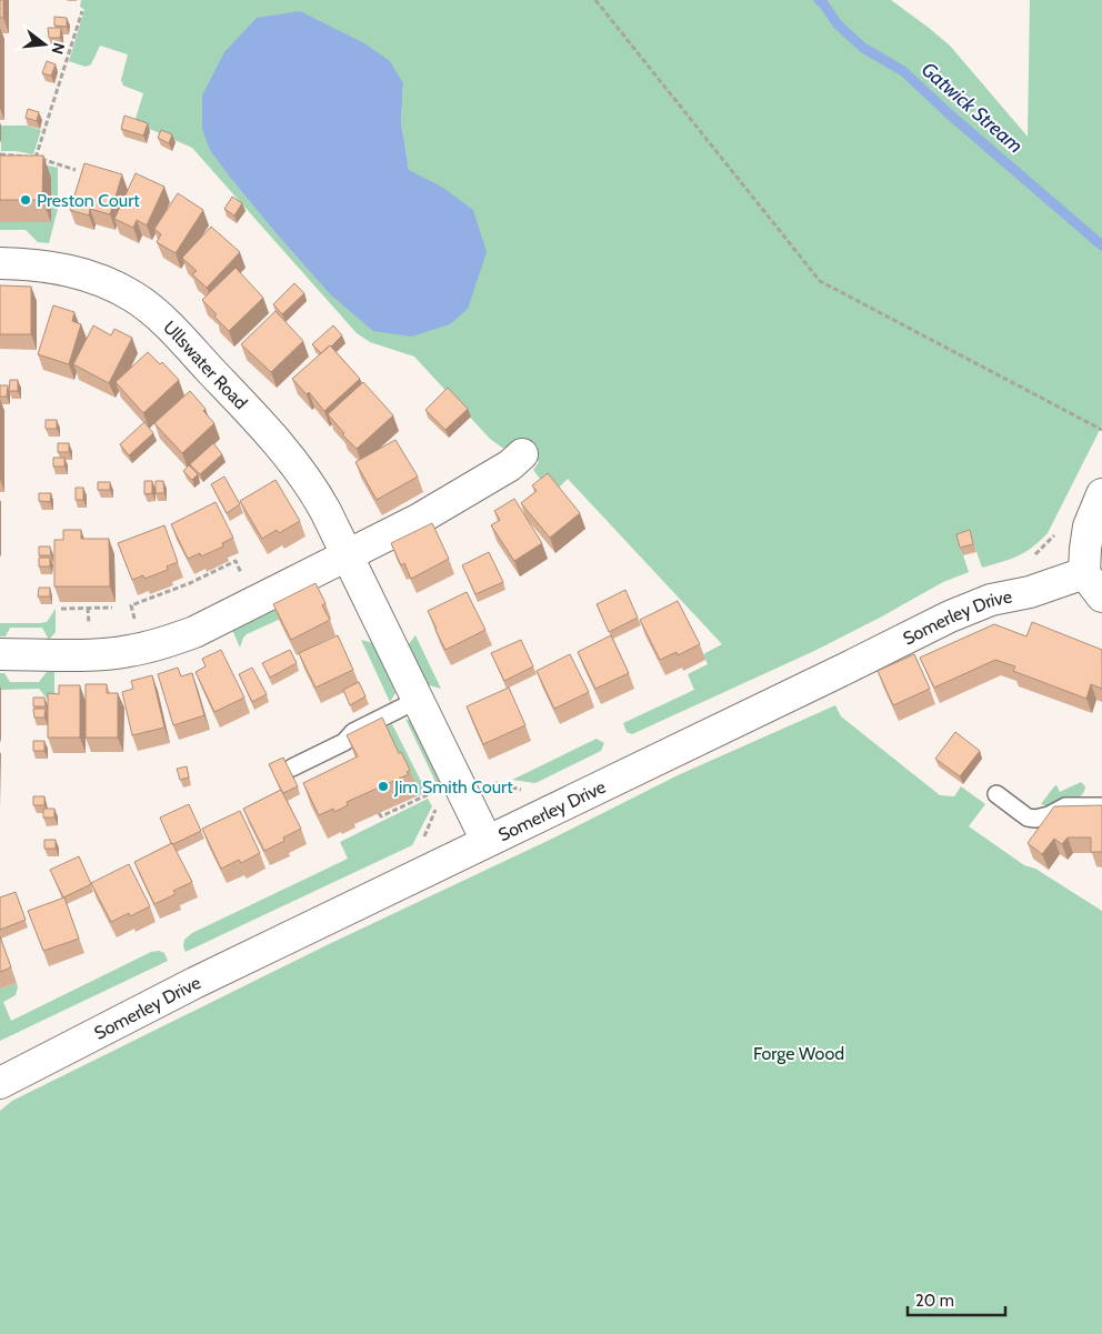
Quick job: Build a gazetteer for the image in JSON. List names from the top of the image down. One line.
{"streets":{"street":["Ullswater Road","Somerley Drive"]},"crossings":[["Ullswater Road","Somerley Drive"]],"water":["Gatwick Stream"],"parks":["Forge Wood"],"places":["Preston Court","Jim Smith Court"],"scale_bar":"20 m","north":"right"}
